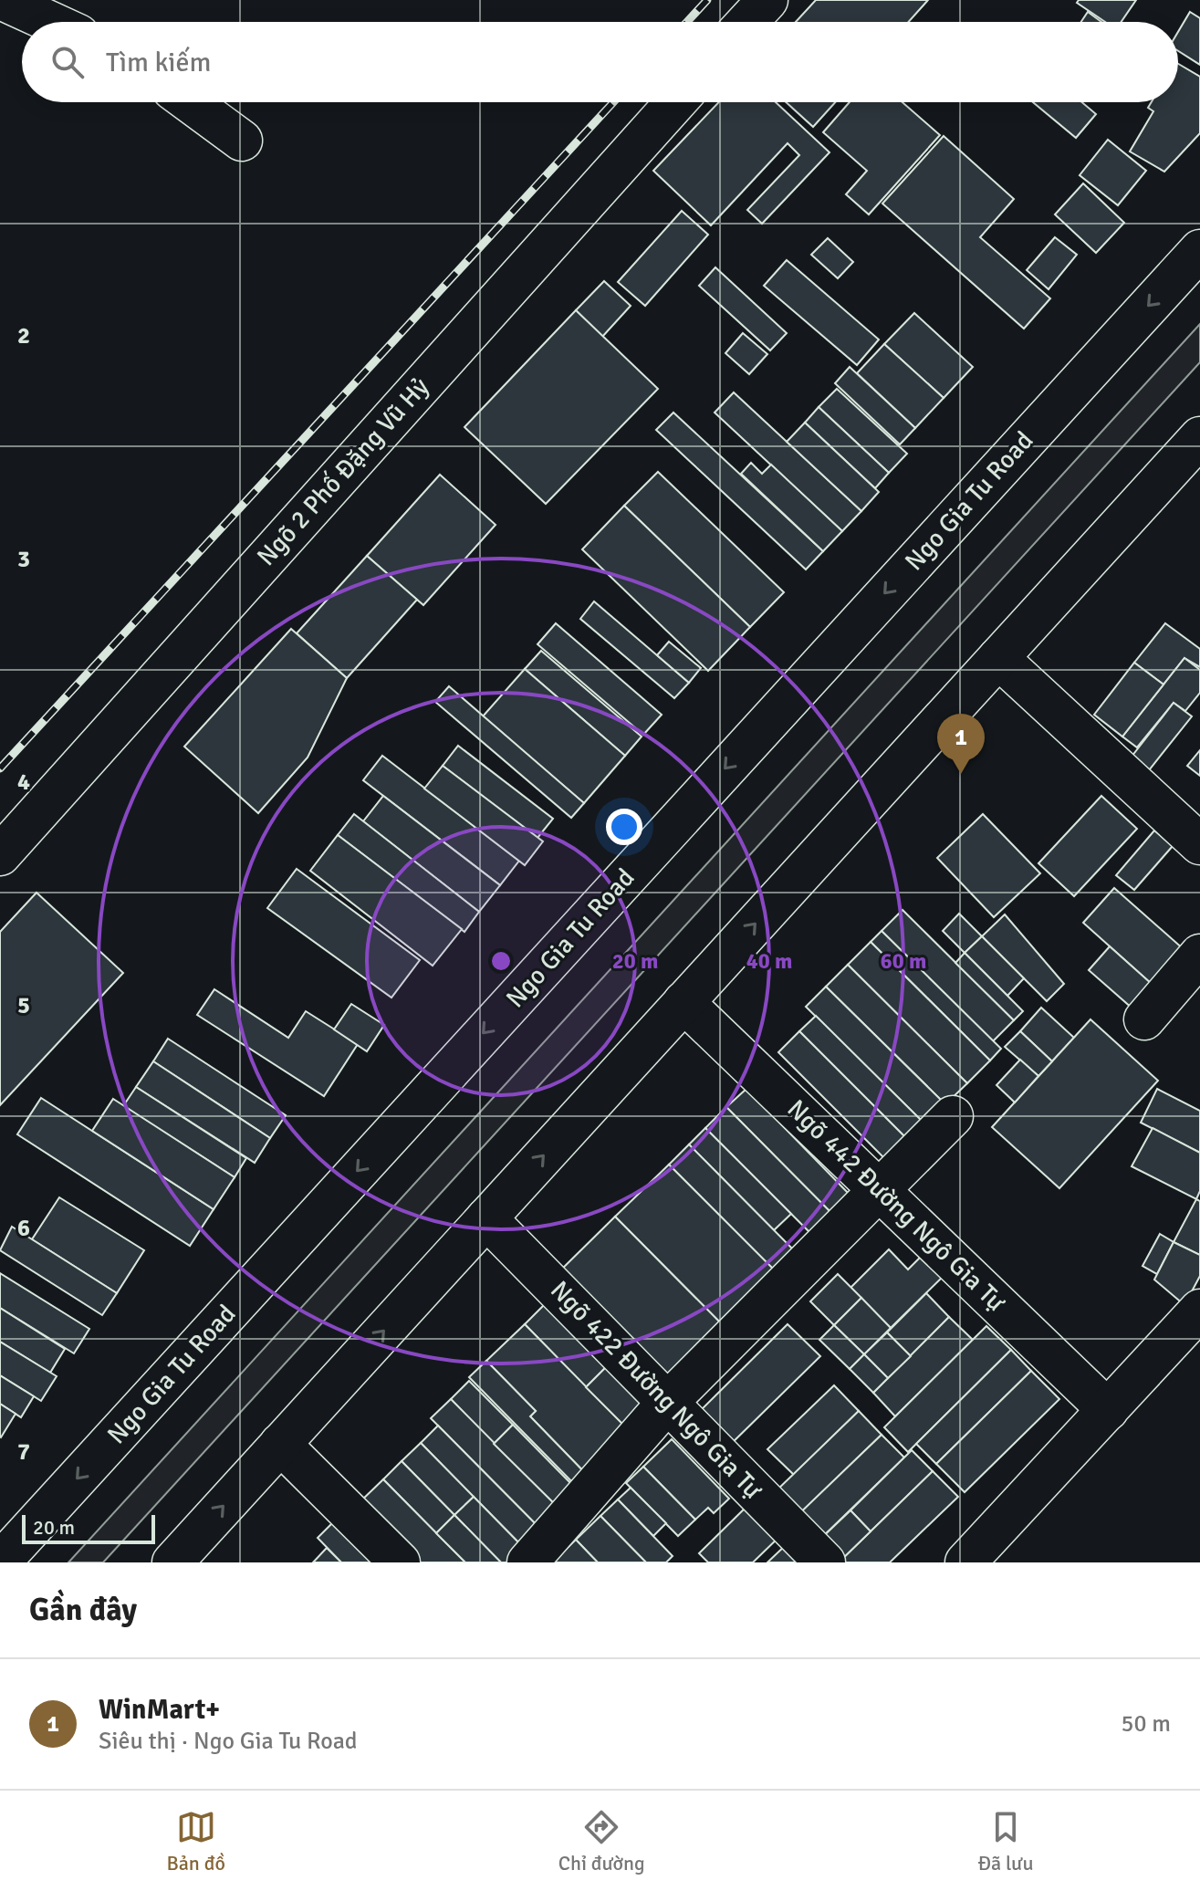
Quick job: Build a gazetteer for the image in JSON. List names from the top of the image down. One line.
{"streets":{"street":["Ngõ 2 Phố Đặng Vũ Hỷ","Ngo Gia Tu Road","Ngõ 442 Đường Ngô Gia Tự","Ngõ 422 Đường Ngô Gia Tự"]},"scale_bar":"20 m","page":{"search":"Tìm kiếm","pins":"1","scale":"20 m","heading":"Gần đây","list":[{"mark":"1","name":"WinMart+","note":"Siêu thị · Ngo Gia Tu Road","value":"50 m"}],"nav":["Bản đồ","Chỉ đường","Đã lưu"]},"grid":{"rows":["2","3","4","5","6","7"]},"rings":["20 m","40 m","60 m"]}
